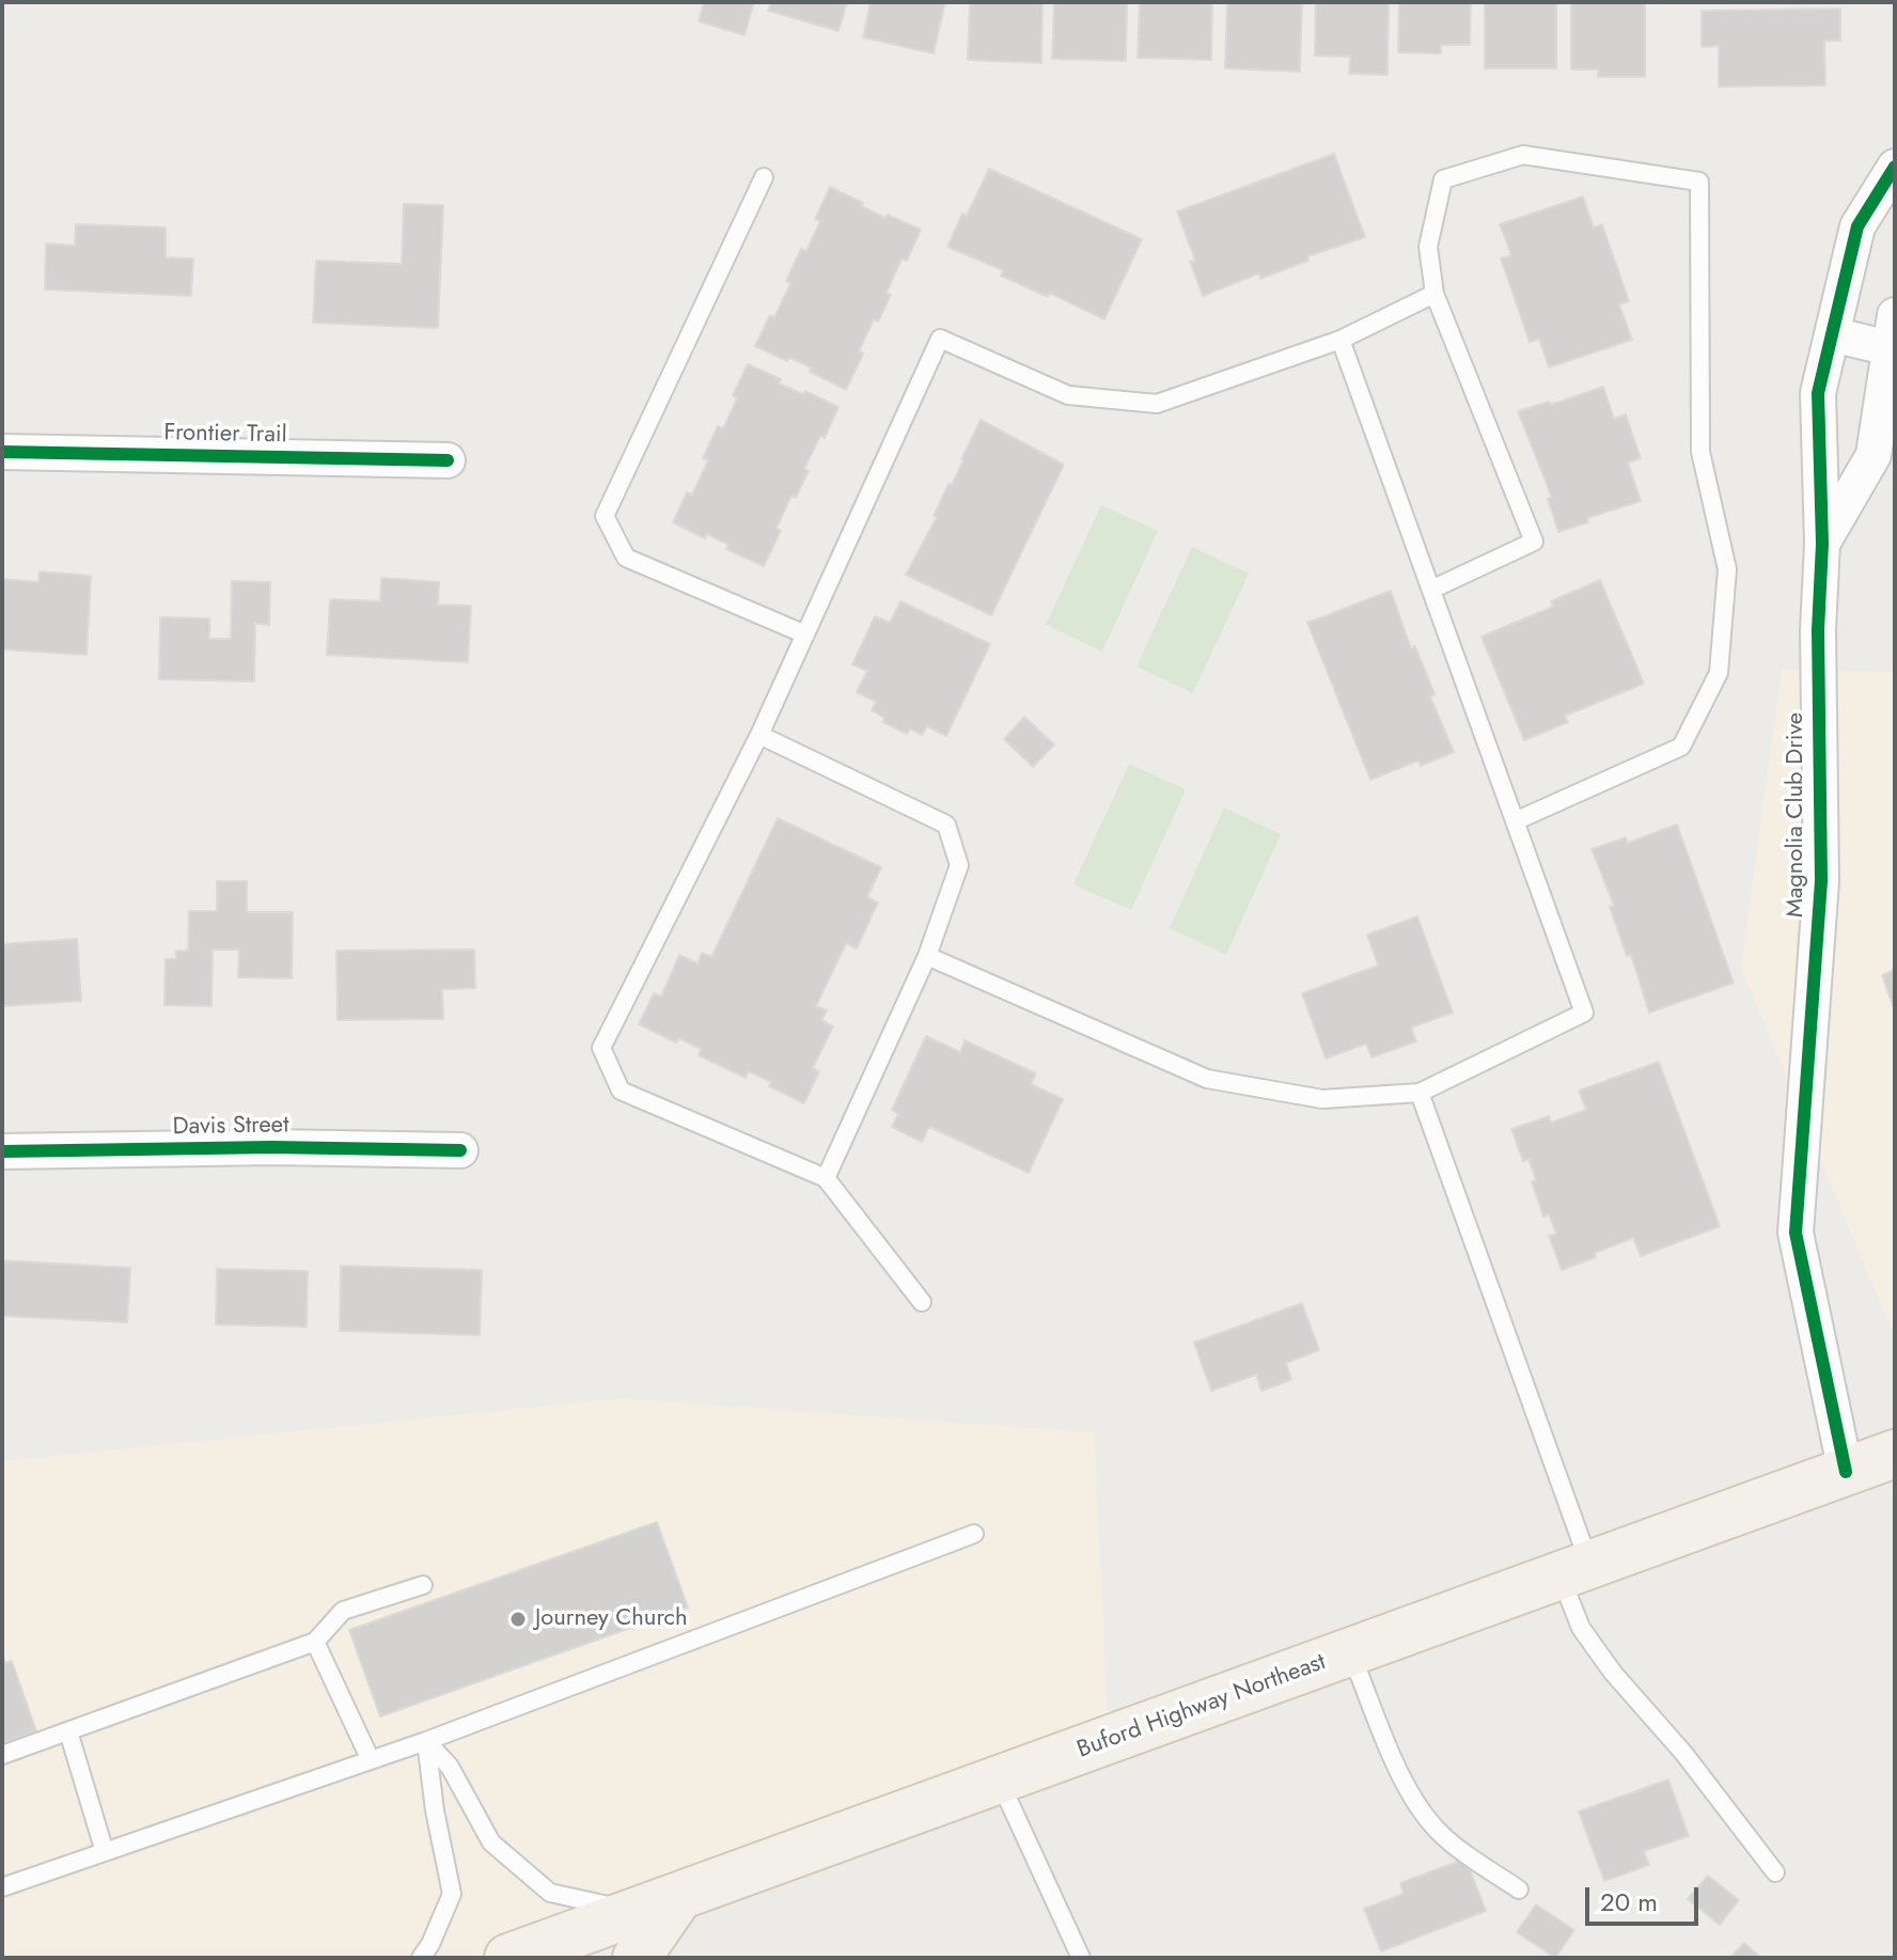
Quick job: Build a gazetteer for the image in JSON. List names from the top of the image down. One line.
{"streets":{"main road":["Buford Highway Northeast"],"street":["Frontier Trail","Magnolia Club Drive","Davis Street"]},"crossings":[["Magnolia Club Drive","Buford Highway Northeast"]],"places":["Journey Church"],"scale_bar":"20 m"}
